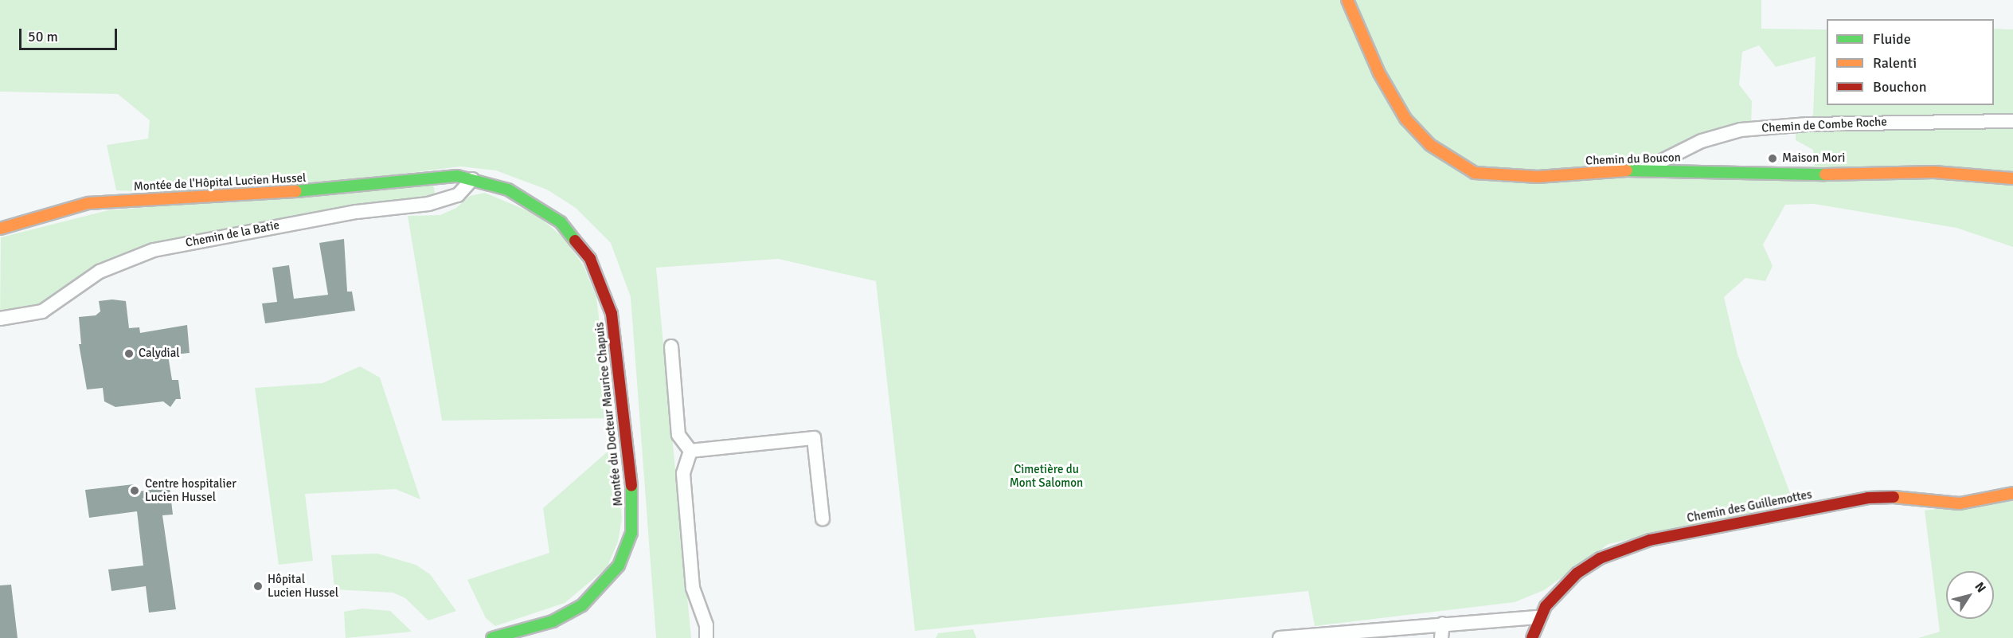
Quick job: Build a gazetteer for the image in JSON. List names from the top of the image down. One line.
{"streets":{"street":["Chemin de Combe Roche","Chemin du Boucon","Montée de l'Hôpital Lucien Hussel","Chemin de la Batie","Montée du Docteur Maurice Chapuis","Chemin des Guillemottes"]},"crossings":[["Chemin de Combe Roche","Chemin du Boucon"],["Montée de l'Hôpital Lucien Hussel","Chemin de la Batie"],["Montée de l'Hôpital Lucien Hussel","Montée du Docteur Maurice Chapuis"],["Chemin de la Batie","Montée du Docteur Maurice Chapuis"]],"parks":["Cimetière du Mont Salomon"],"places":["Maison Mori","Calydial","Centre hospitalier Lucien Hussel","Hôpital Lucien Hussel"],"legend":["Fluide","Ralenti","Bouchon"],"scale_bar":"50 m","north":"top right"}
